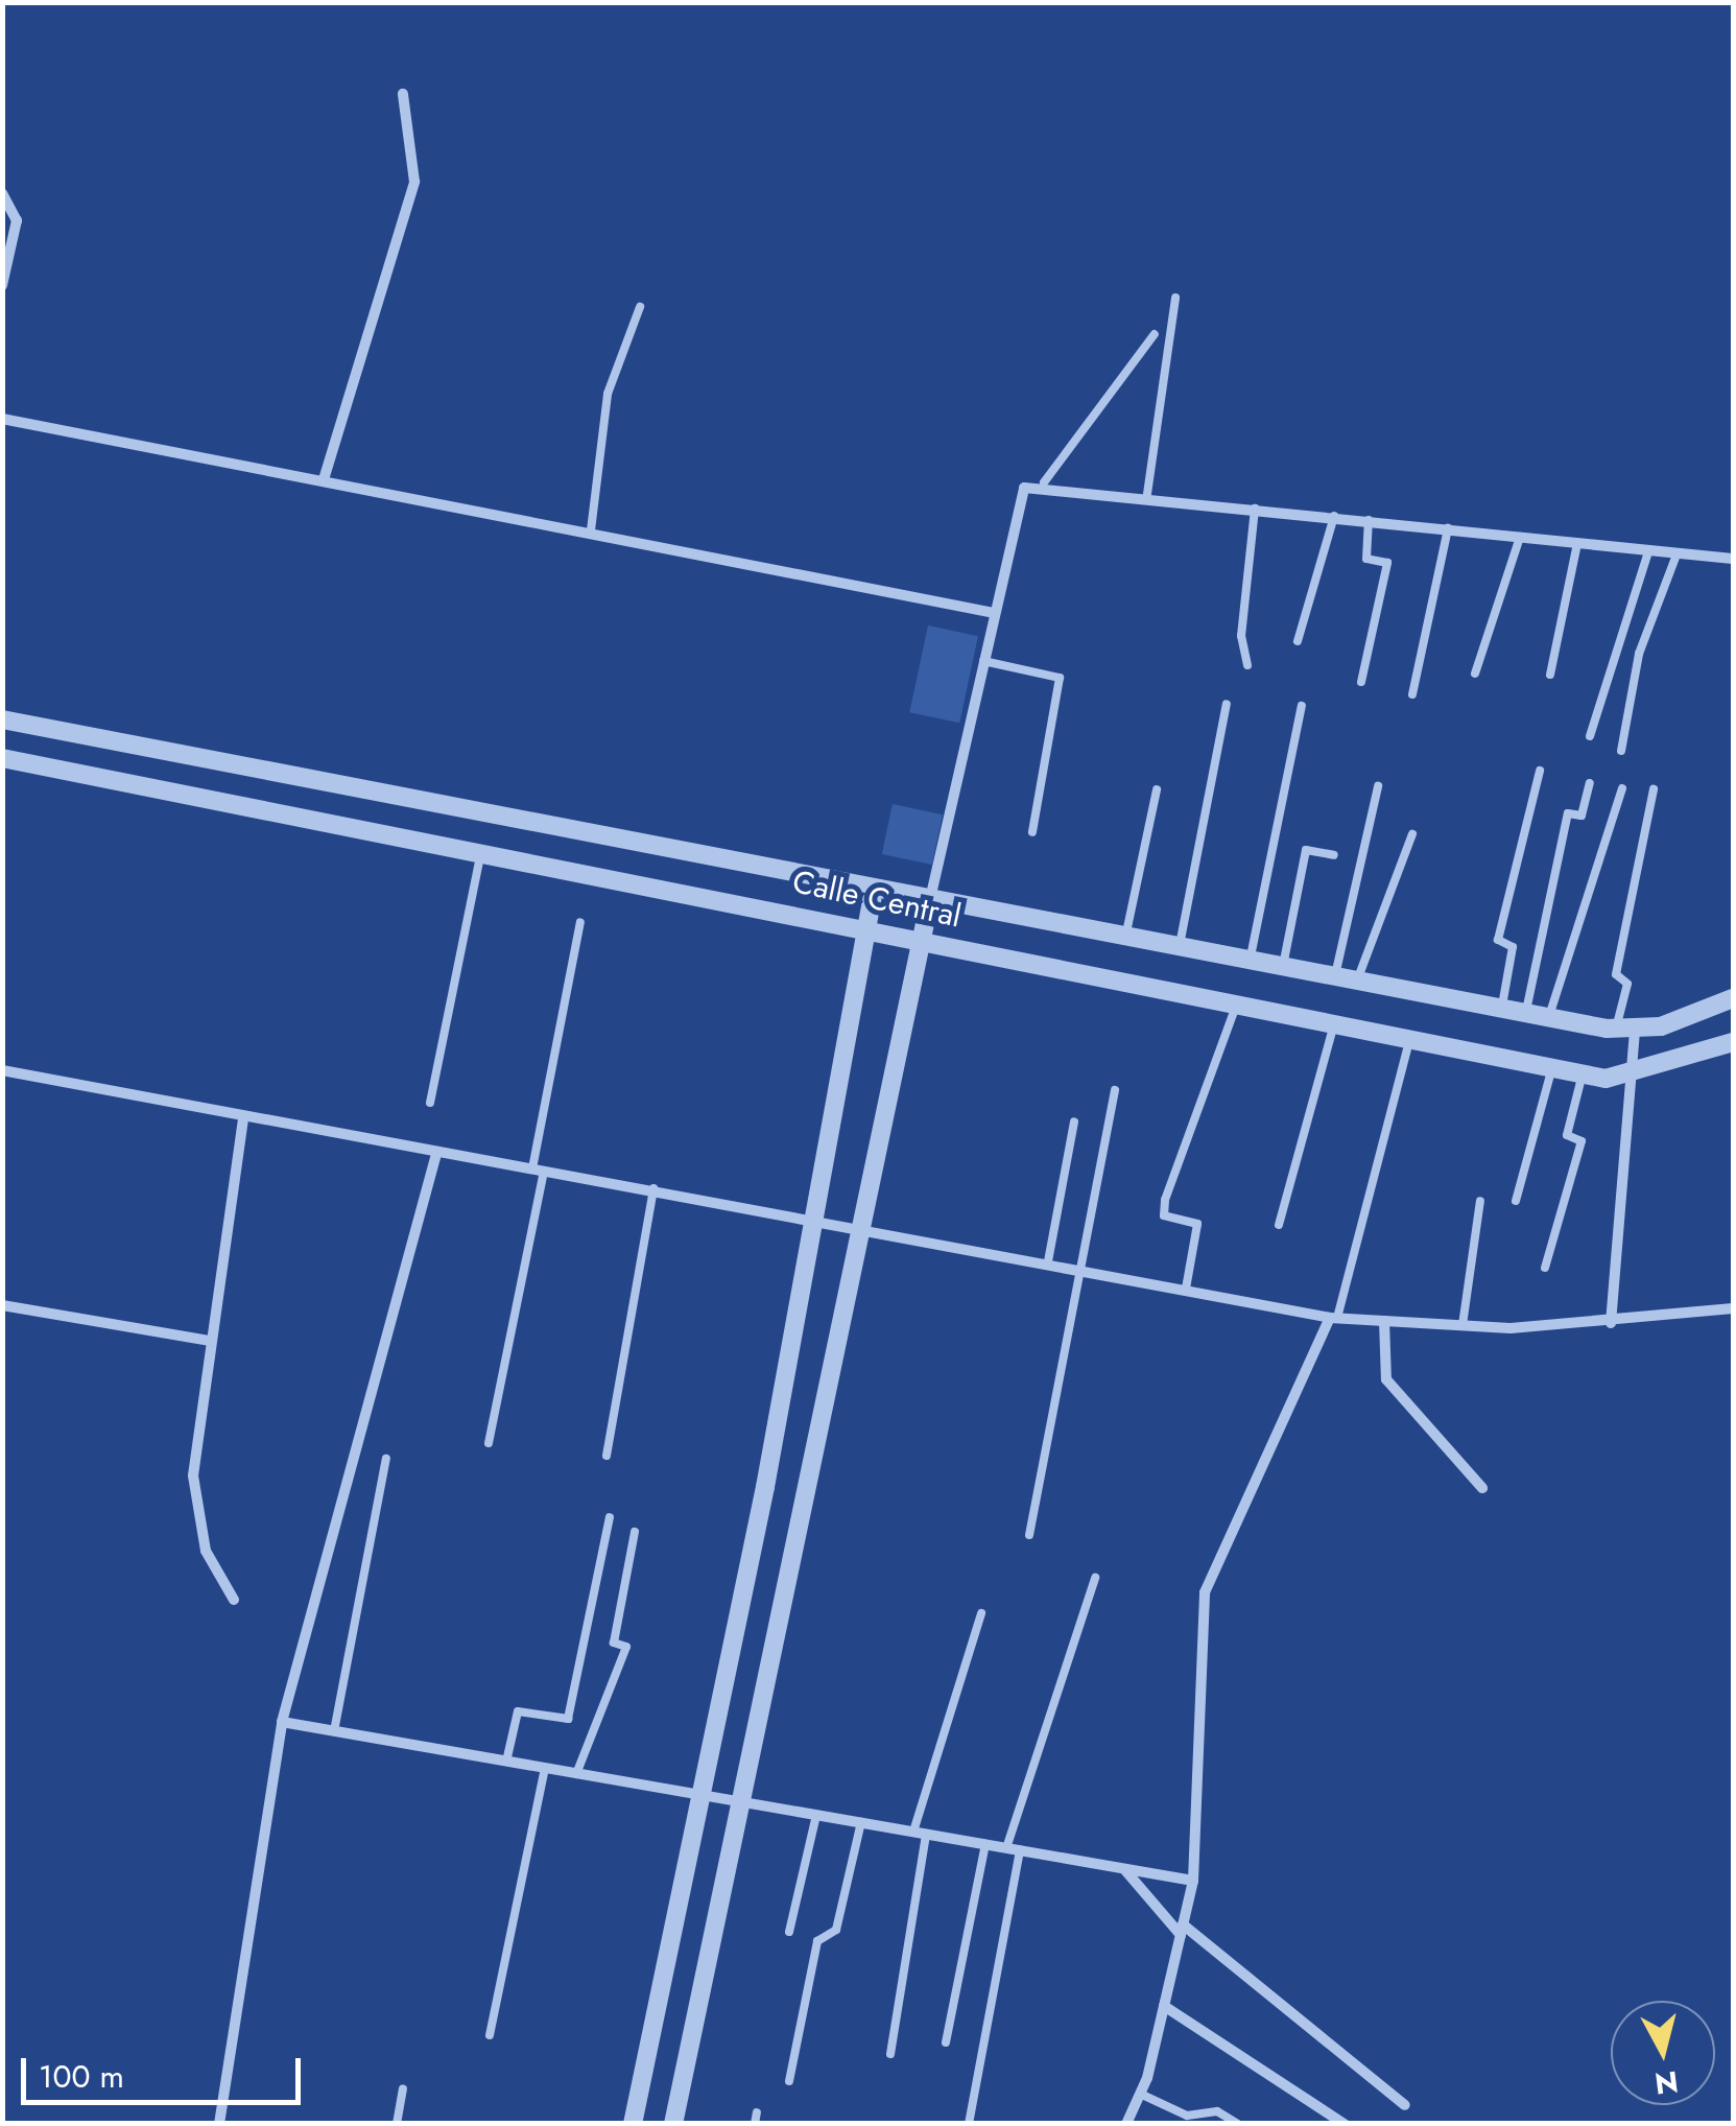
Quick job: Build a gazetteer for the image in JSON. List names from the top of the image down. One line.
{"streets":{"street":["Calle Central"]},"scale_bar":"100 m","north":"bottom"}
